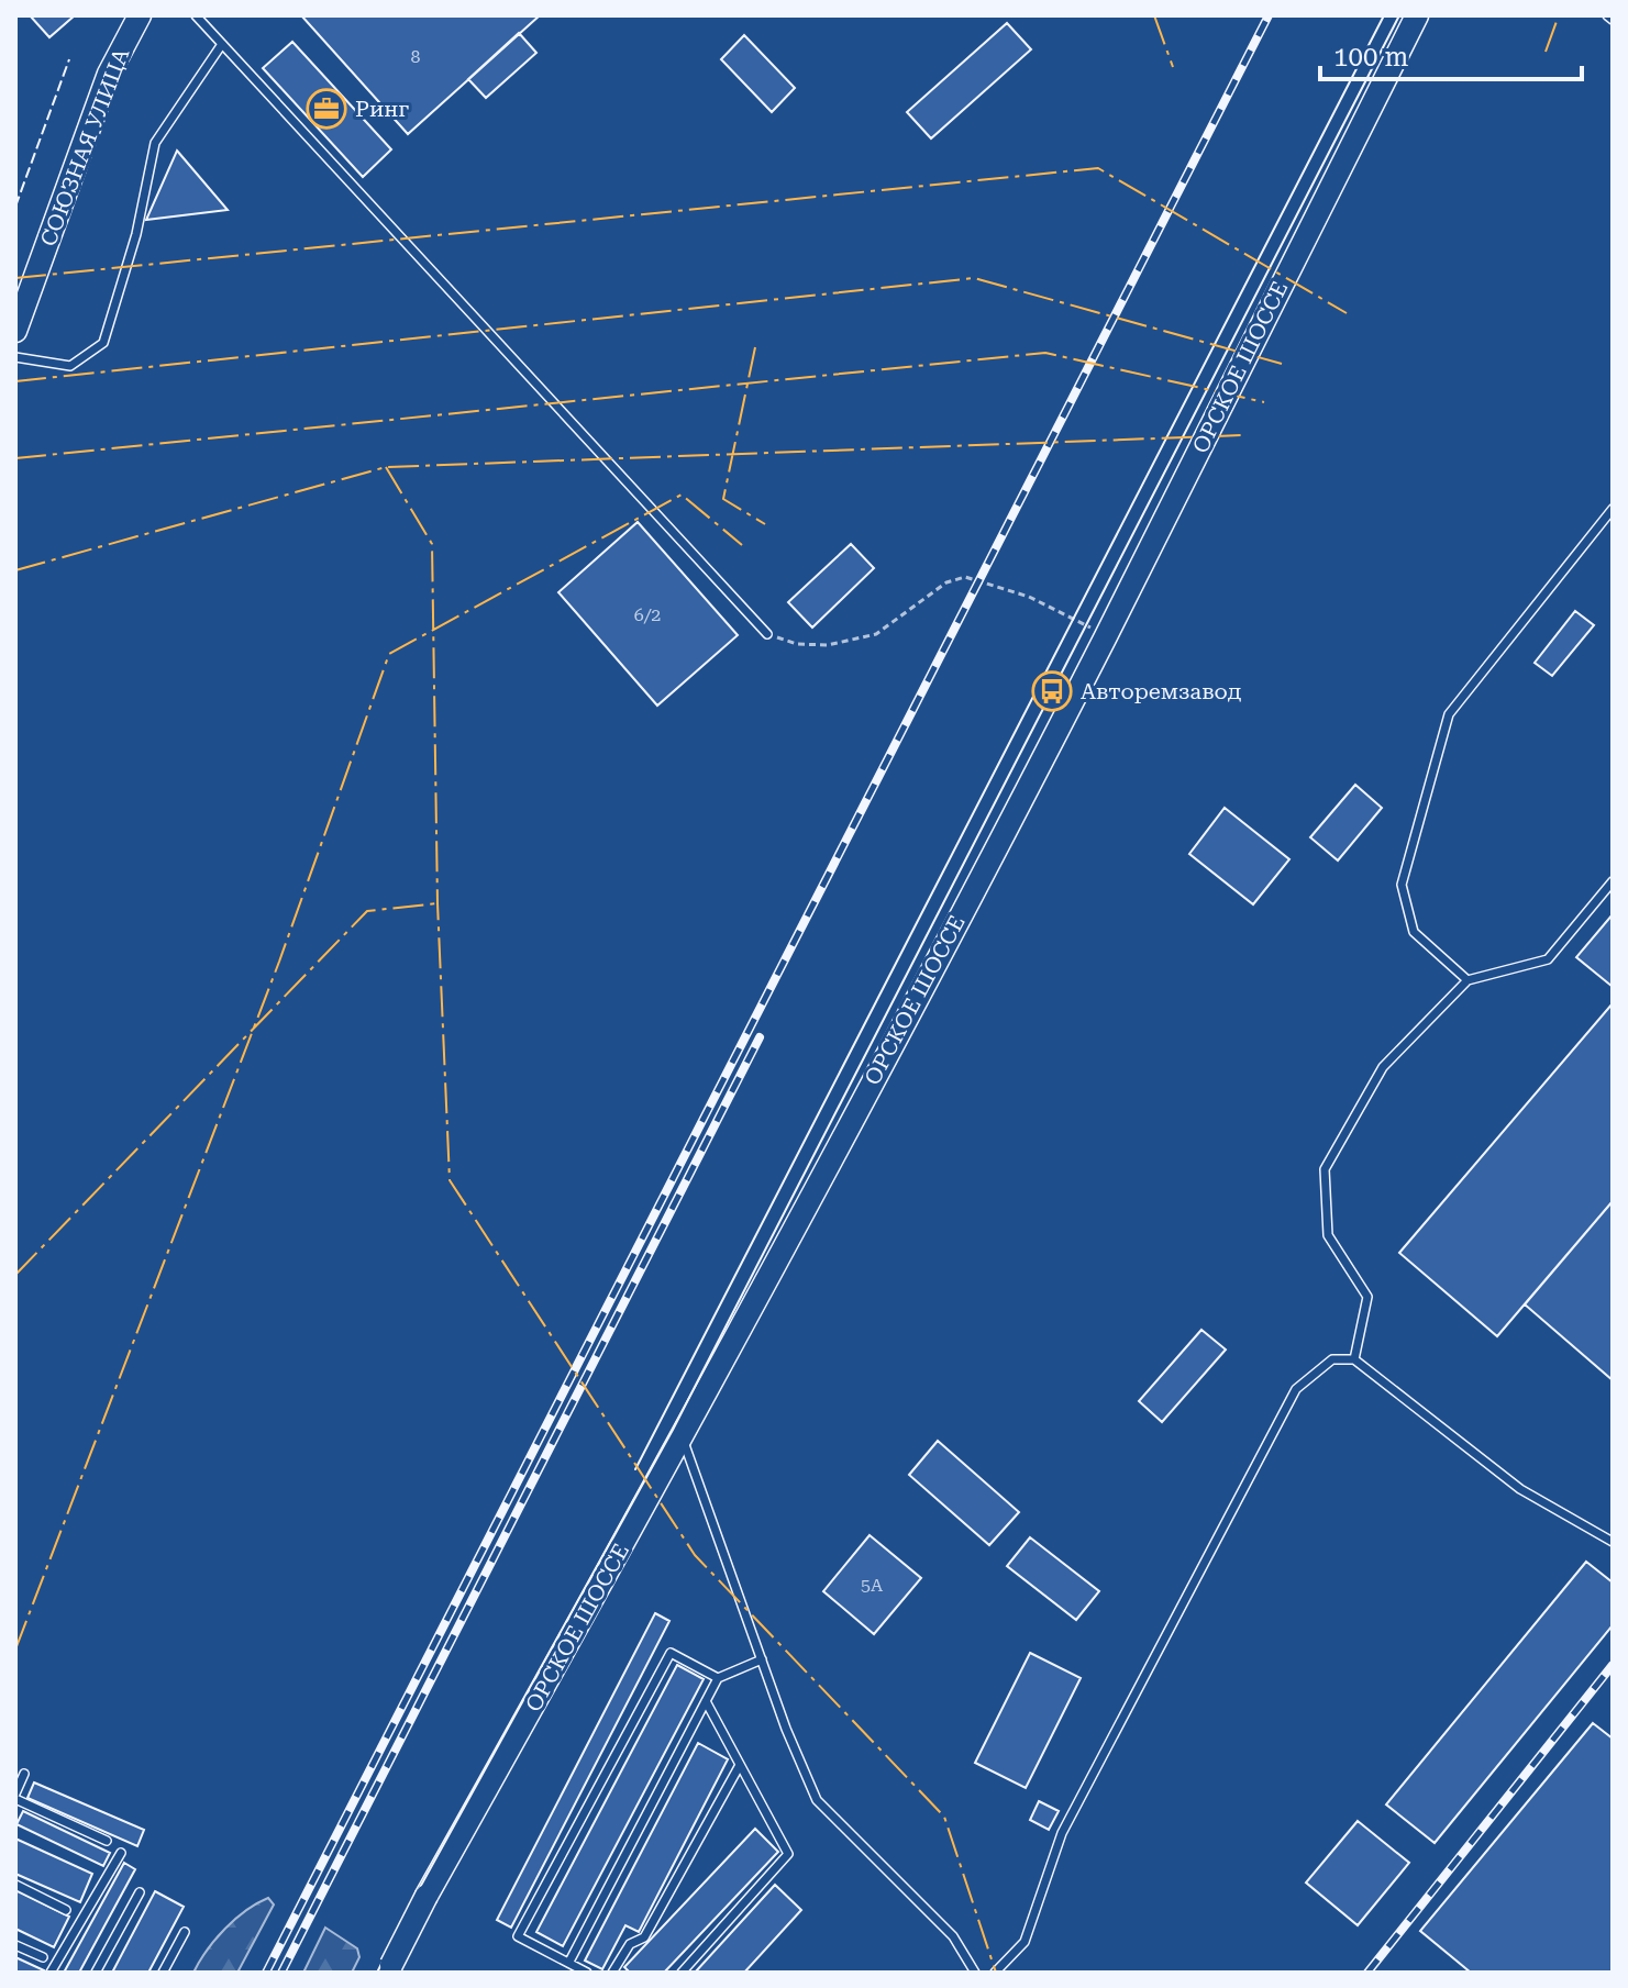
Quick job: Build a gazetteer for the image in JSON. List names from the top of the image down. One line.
{"streets":{"street":["СОЮЗНАЯ УЛИЦА","ОРСКОЕ ШОССЕ"]},"places":{"office":["Ринг"],"bus stop":["Авторемзавод"]},"house_numbers":["8","6/2","5А"],"scale_bar":"100 m"}
